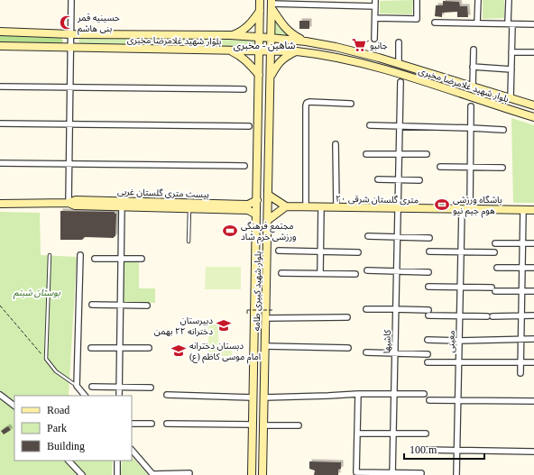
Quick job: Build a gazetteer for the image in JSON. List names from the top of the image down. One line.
{"streets":{"main road":["بلوار شهید غلامرضا مخبری","بیست متری گلستان غربی","۲۰ متری گلستان شرقی","بلوار شهید کبیری طامه"],"street":["کاشیها","معینی"]},"crossings":[["بلوار شهید غلامرضا مخبری","بلوار شهید کبیری طامه"],["بیست متری گلستان غربی","بلوار شهید کبیری طامه"],["۲۰ متری گلستان شرقی","کاشیها"],["۲۰ متری گلستان شرقی","معینی"]],"districts":["شاهین - مخبری"],"parks":["بوستان شبنم"],"places":{"mosque":["حسینیه قمر بنی هاشم"],"supermarket":["جانبو"],"sports":["باشگاه ورزشی هوم جیم نیو","مجتمع فرهنگی ورزشی خرم شاد"],"school or university":["دبیرستان دخترانه ۲۲ بهمن","دبستان دخترانه امام موسی کاظم (ع)"]},"legend":["Road","Park","Building"],"scale_bar":"100 m"}
